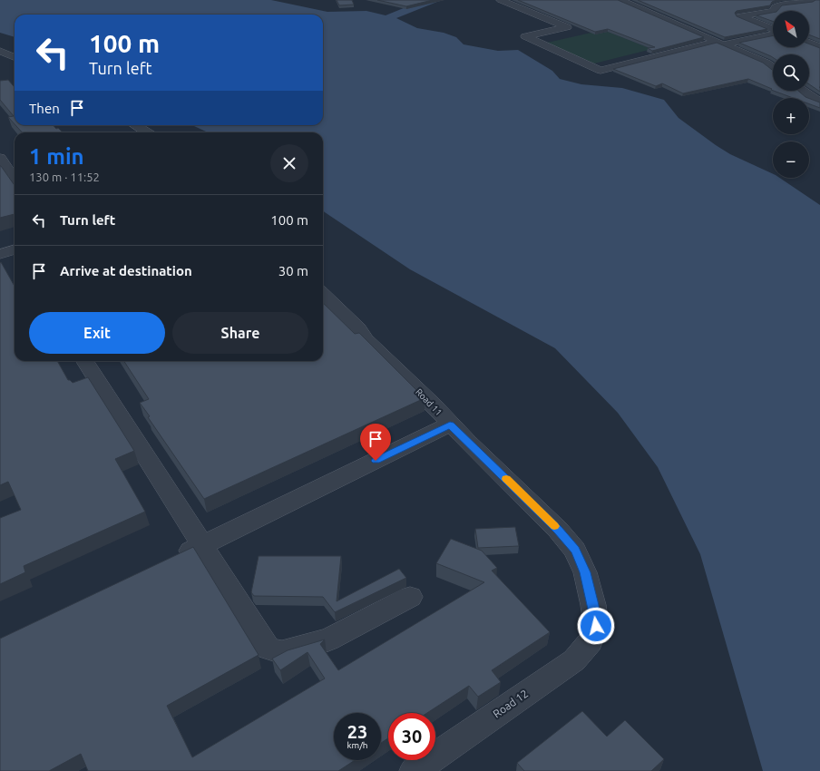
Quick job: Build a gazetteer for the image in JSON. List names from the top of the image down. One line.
{"streets":{"street":["Road 11","Road 12"]},"crossings":[["Road 11","Road 12"]],"north":"top left","page":{"map_buttons":["+","−"],"turn":["100 m","Turn left"],"then":"Then","heading":["1 min","130 m · 11:52"],"list":[{"name":"Turn left","value":"100 m"},{"name":"Arrive at destination","value":"30 m"}],"buttons":["Exit","Share"],"speed":"23 km/h","limit":"30"}}
